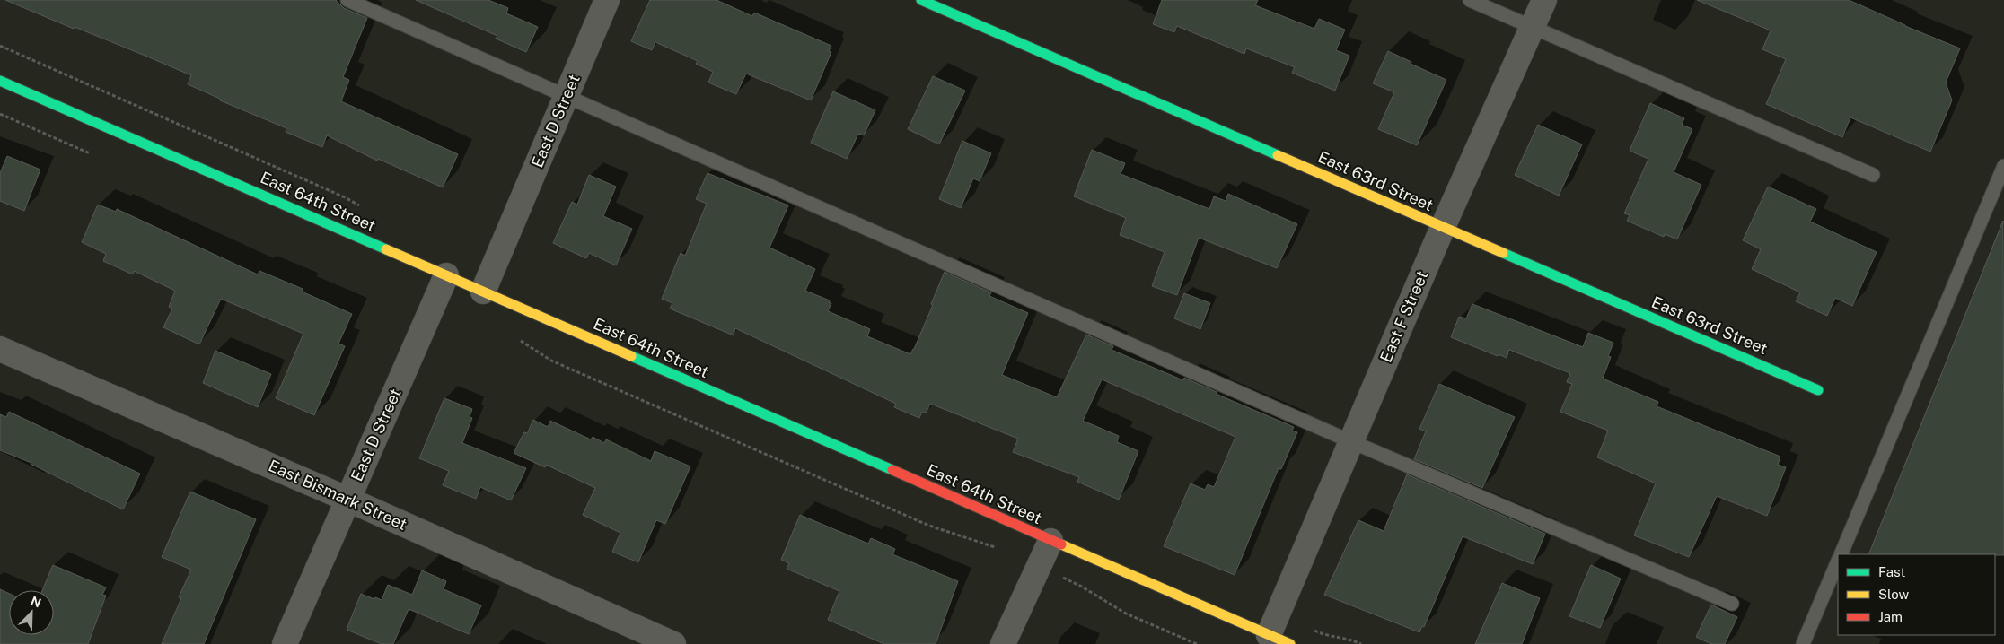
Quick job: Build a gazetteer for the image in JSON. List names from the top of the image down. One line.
{"streets":{"street":["East D Street","East 63rd Street","East 64th Street","East F Street","East Bismark Street"]},"crossings":[["East D Street","East 64th Street"],["East D Street","East Bismark Street"],["East 63rd Street","East F Street"],["East 64th Street","East F Street"]],"legend":["Fast","Slow","Jam"],"north":"top right"}
